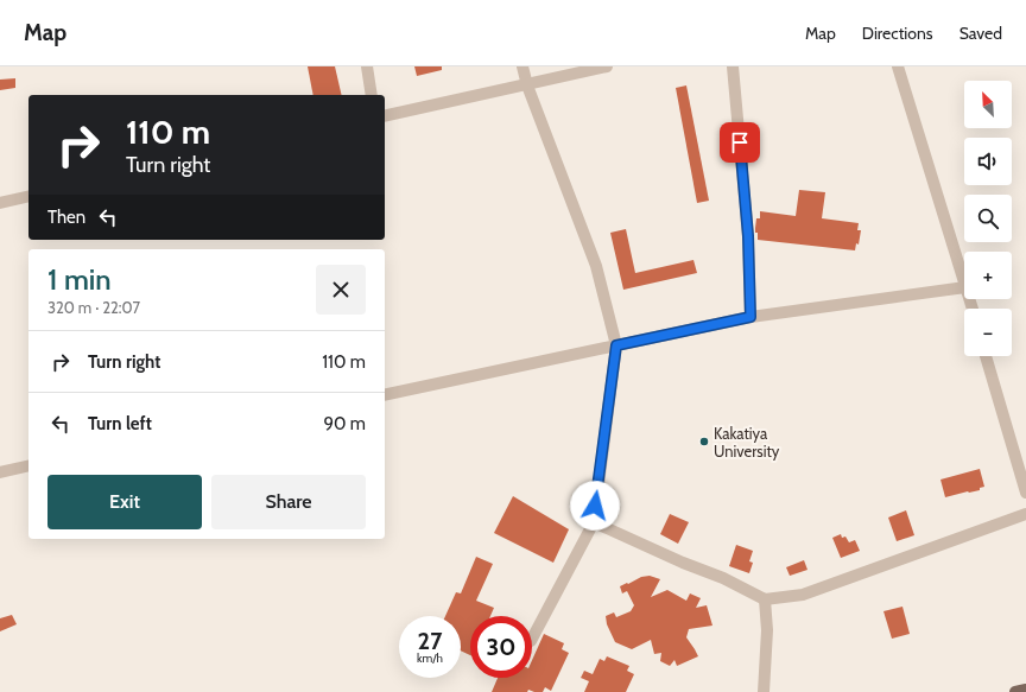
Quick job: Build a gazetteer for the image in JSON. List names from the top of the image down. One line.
{"places":["Kakatiya University"],"north":"top left","page":{"header":"Map","nav":["Map","Directions","Saved"],"map_buttons":["+","−"],"turn":["110 m","Turn right"],"then":"Then","heading":["1 min","320 m · 22:07"],"list":[{"name":"Turn right","value":"110 m"},{"name":"Turn left","value":"90 m"}],"buttons":["Exit","Share"],"speed":"27 km/h","limit":"30"}}
